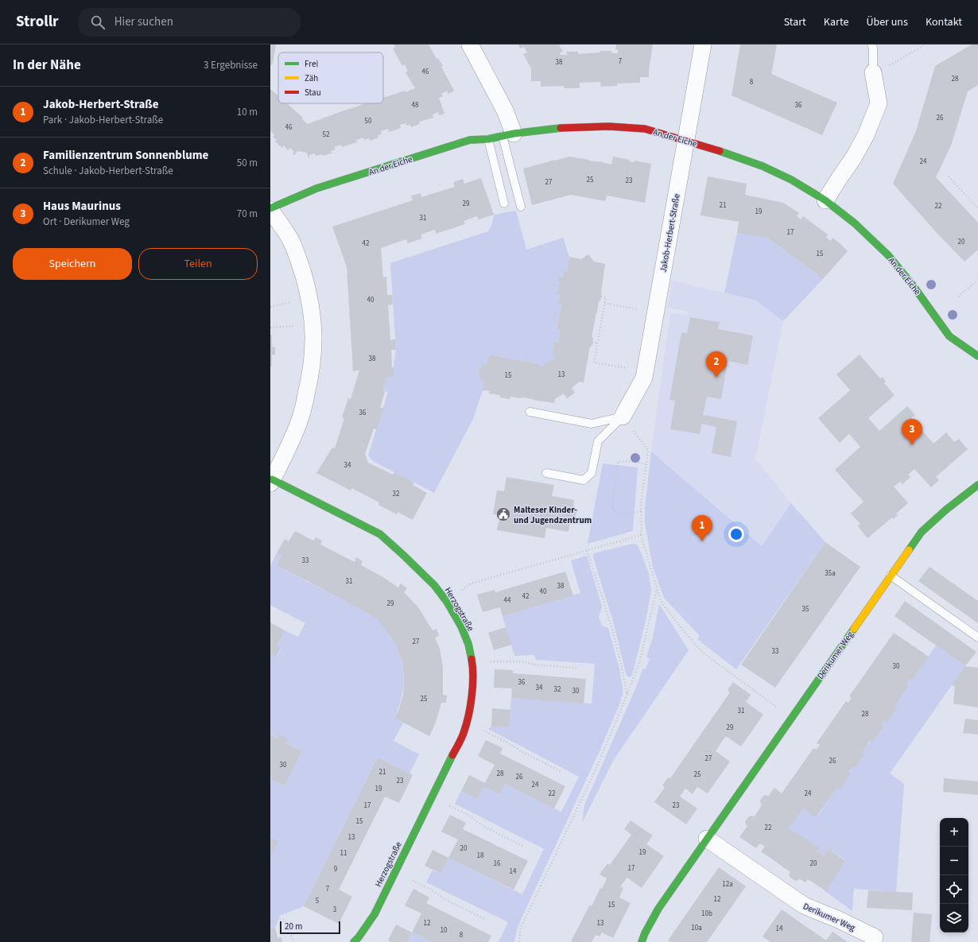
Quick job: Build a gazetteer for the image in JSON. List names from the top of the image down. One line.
{"streets":{"street":["An der Eiche","Jakob-Herbert-Straße","Herzogstraße","Derikumer Weg"]},"crossings":[["An der Eiche","Jakob-Herbert-Straße"]],"places":{"public building":["Malteser Kinder- und Jugendzentrum"]},"house_numbers":["7","38","46","28","8","48","36","26","50","46","52","24","25","23","27","29","21","22","19","31","17","20","42","15","40","38","13","15","36","34","32","33","35a","31","38","40","42","44","29","35","27","33","30","36","34","32","30","25","31","28","29","27","26","30","21","28","25","26","23","24","19","22","24","17","23","15","22","13","20","19","11","18","16","20","17","9","14","12a","7","12","5","15","3","10b","12","13","10a","14","10","8"],"legend":["Frei","Zäh","Stau"],"scale_bar":"20 m","page":{"header":"Strollr","search":"Hier suchen","nav":["Start","Karte","Über uns","Kontakt"],"heading":["In der Nähe","3 Ergebnisse"],"list":[{"mark":"1","name":"Jakob-Herbert-Straße","note":"Park · Jakob-Herbert-Straße","value":"10 m"},{"mark":"2","name":"Familienzentrum Sonnenblume","note":"Schule · Jakob-Herbert-Straße","value":"50 m"},{"mark":"3","name":"Haus Maurinus","note":"Ort · Derikumer Weg","value":"70 m"}],"buttons":["Speichern","Teilen"],"pins":["2","3","1"],"map_buttons":["+","−"],"scale":"20 m"}}
